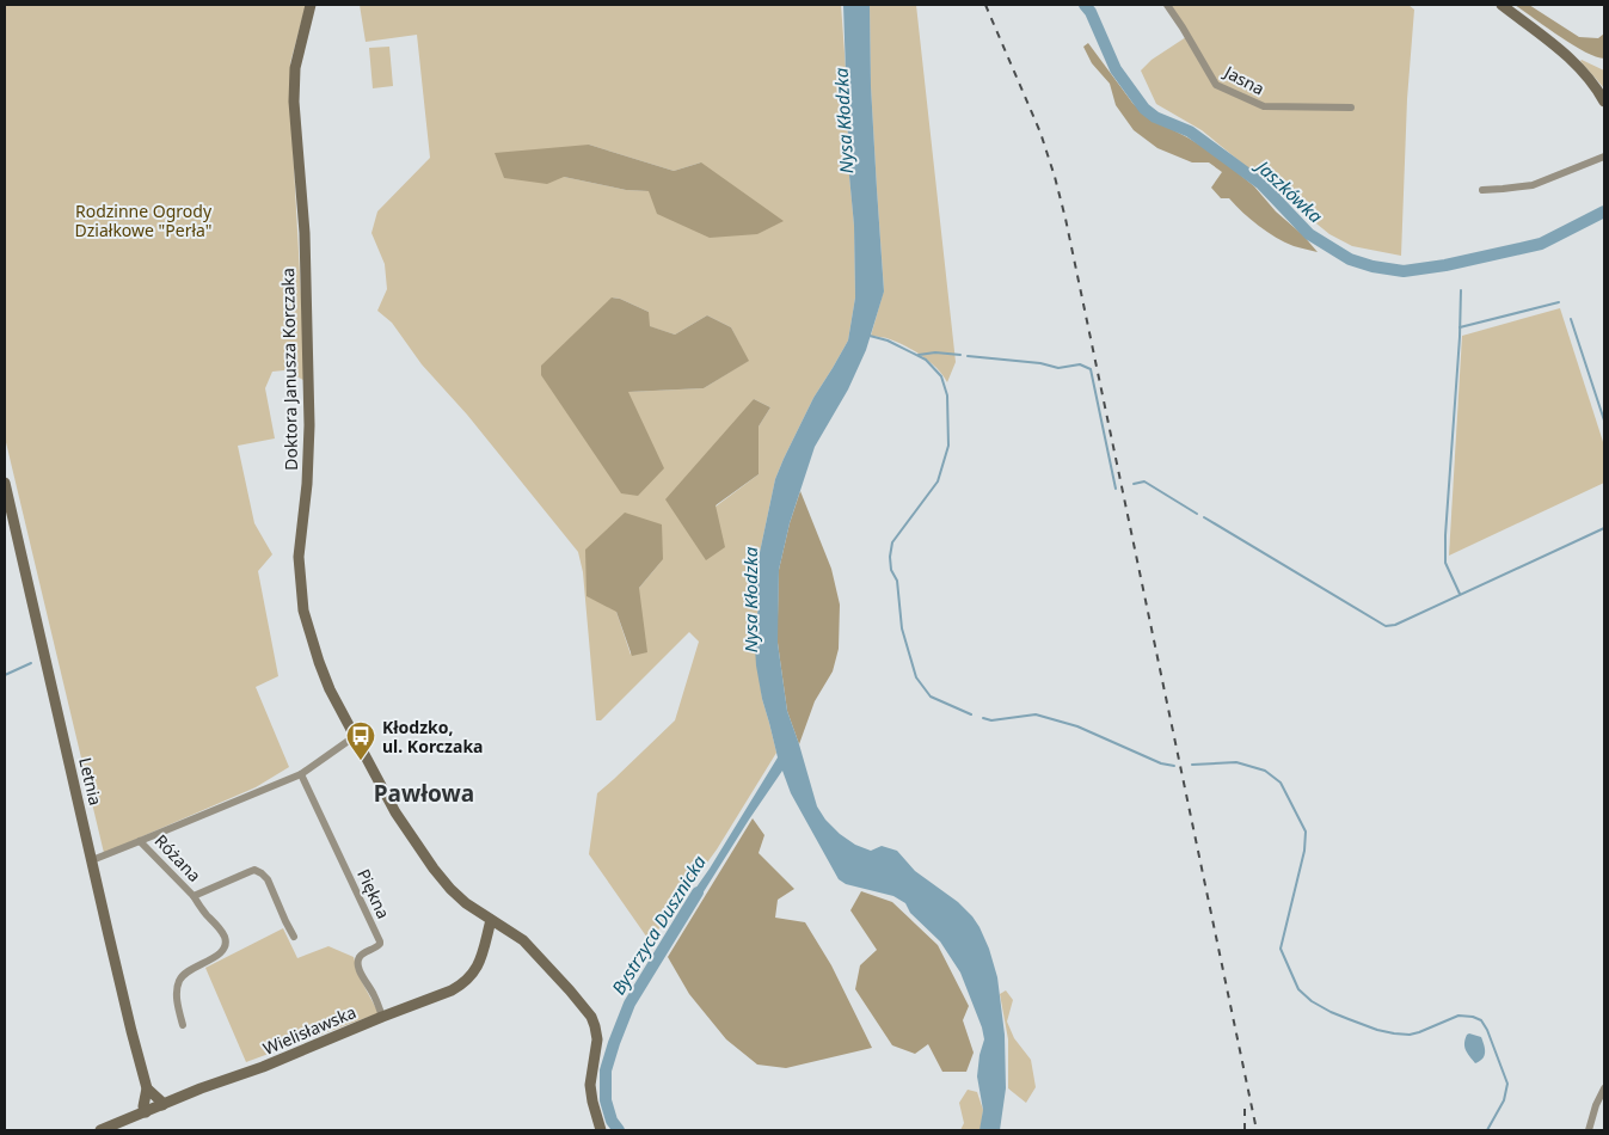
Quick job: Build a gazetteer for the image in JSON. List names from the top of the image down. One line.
{"streets":{"street":["Jasna","Doktora Janusza Korczaka","Letnia","Różana","Piękna","Wielisławska"]},"crossings":[["Doktora Janusza Korczaka","Wielisławska"],["Letnia","Wielisławska"],["Piękna","Wielisławska"]],"districts":["Pawłowa"],"water":["Nysa Kłodzka","Jaszkówka","Bystrzyca Dusznicka"],"parks":["Rodzinne Ogrody Działkowe \"Perła\""],"places":{"bus stop":["Kłodzko, ul. Korczaka"]}}
